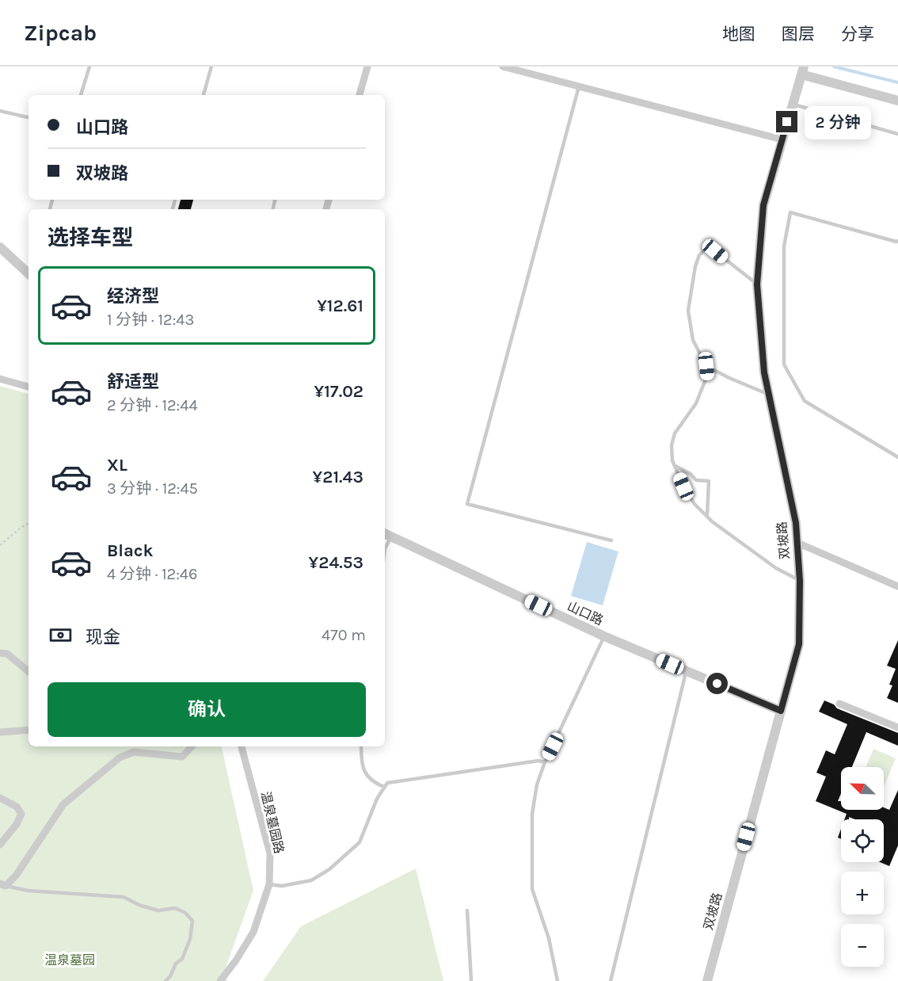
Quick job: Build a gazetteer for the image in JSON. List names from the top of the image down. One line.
{"streets":{"street":["双坡路","山口路","温泉墓园路"]},"crossings":[["双坡路","山口路"]],"parks":["温泉墓园"],"north":"top left","page":{"header":"Zipcab","nav":["地图","图层","分享"],"banner":["山口路","双坡路"],"bubble":"2 分钟","heading":"选择车型","list":[{"name":"经济型","note":"1 分钟 · 12:43","value":"¥12.61"},{"name":"舒适型","note":"2 分钟 · 12:44","value":"¥17.02"},{"name":"XL","note":"3 分钟 · 12:45","value":"¥21.43"},{"name":"Black","note":"4 分钟 · 12:46","value":"¥24.53"}],"pay":["现金","470 m"],"buttons":"确认","map_buttons":["+","−"]}}
